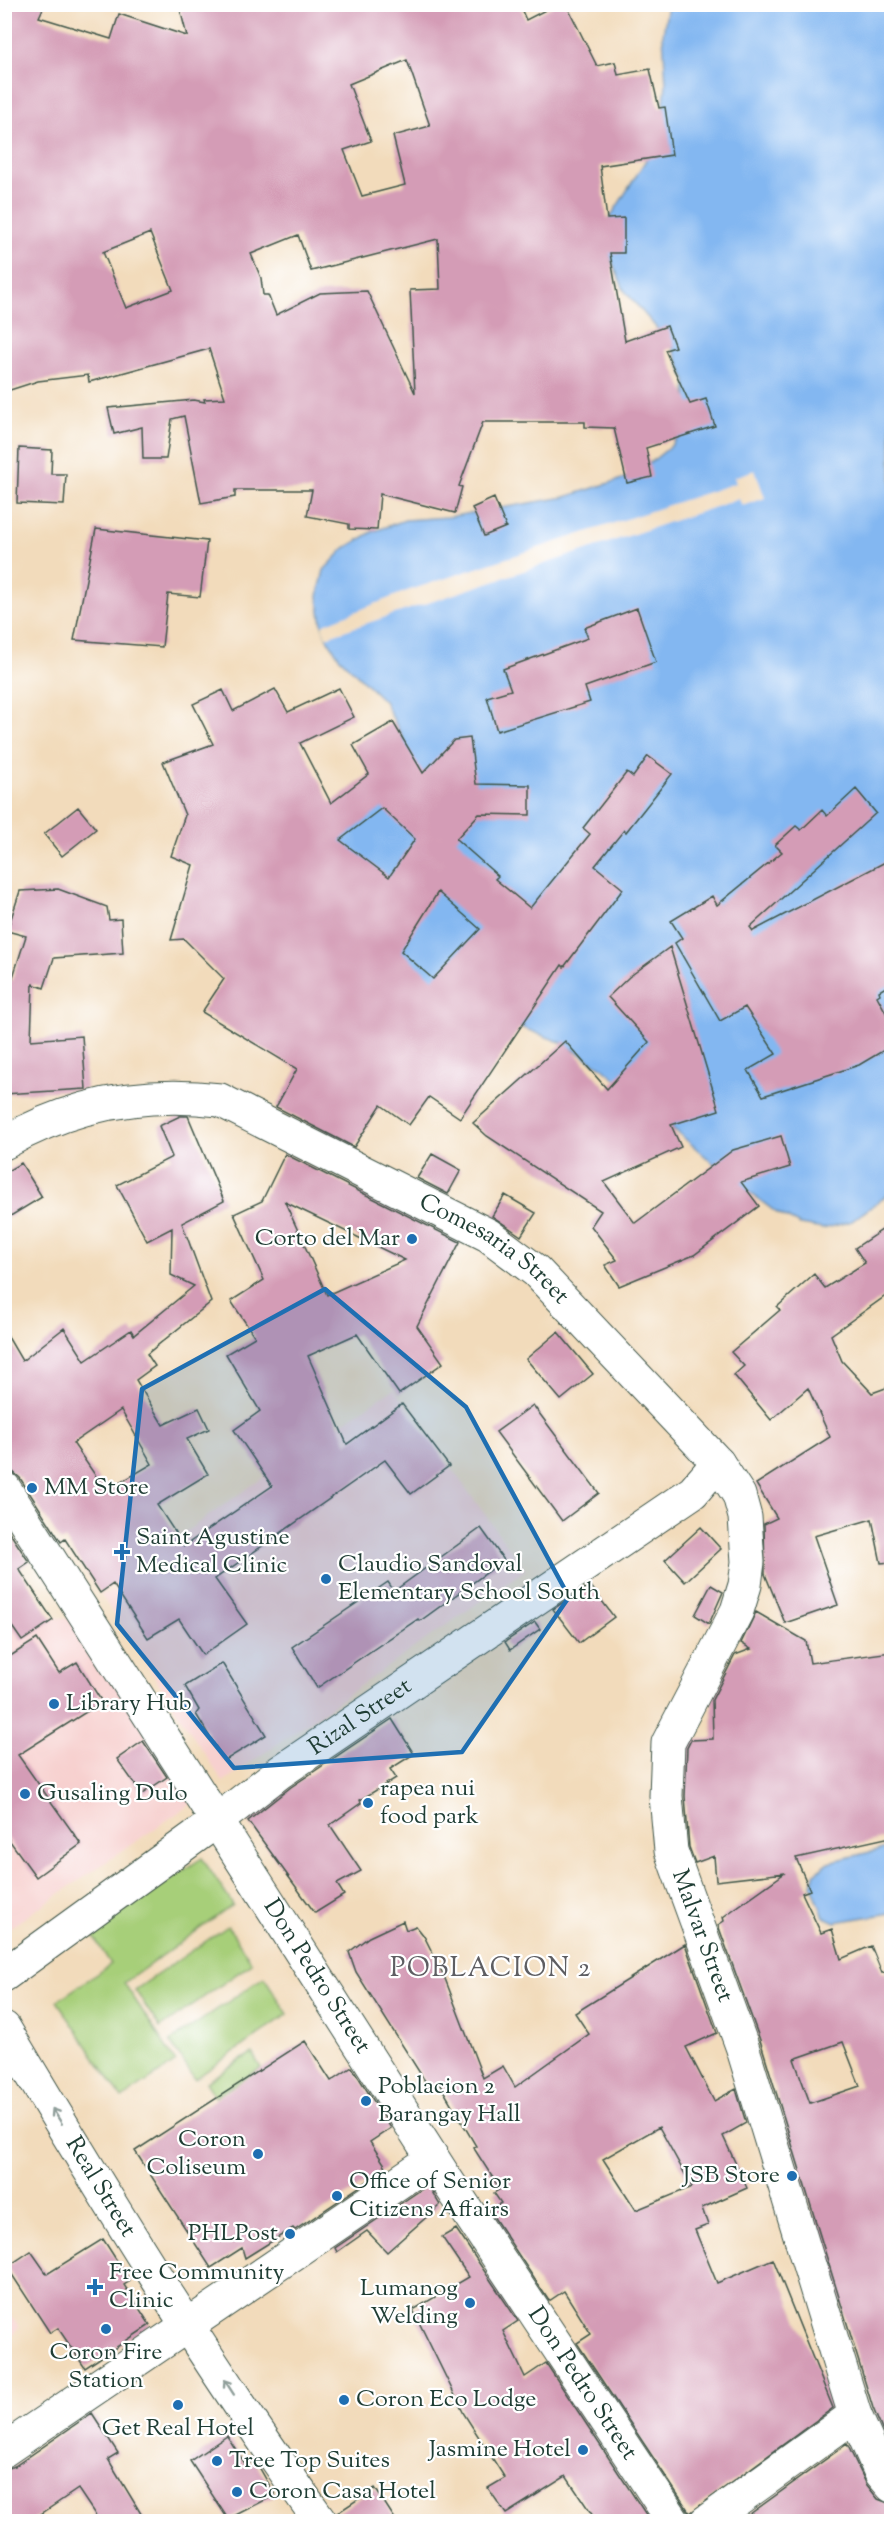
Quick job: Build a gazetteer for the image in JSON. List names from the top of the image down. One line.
{"streets":{"street":["Comesaria Street","Rizal Street","Malvar Street","Don Pedro Street","Real Street"]},"crossings":[["Comesaria Street","Rizal Street"],["Comesaria Street","Malvar Street"],["Rizal Street","Malvar Street"],["Rizal Street","Don Pedro Street"]],"one_way":["Real Street"],"districts":["POBLACION 2"],"places":{"other":["Corto del Mar","MM Store","Claudio Sandoval Elementary School South","Library Hub","Gusaling Dulo","rapea nui food park","Poblacion 2 Barangay Hall","Coron Coliseum","JSB Store","Office of Senior Citizens Affairs","PHLPost","Lumanog Welding","Coron Fire Station","Coron Eco Lodge","Get Real Hotel","Jasmine Hotel","Tree Top Suites","Coron Casa Hotel"],"health":["Saint Agustine Medical Clinic","Free Community Clinic"]}}
